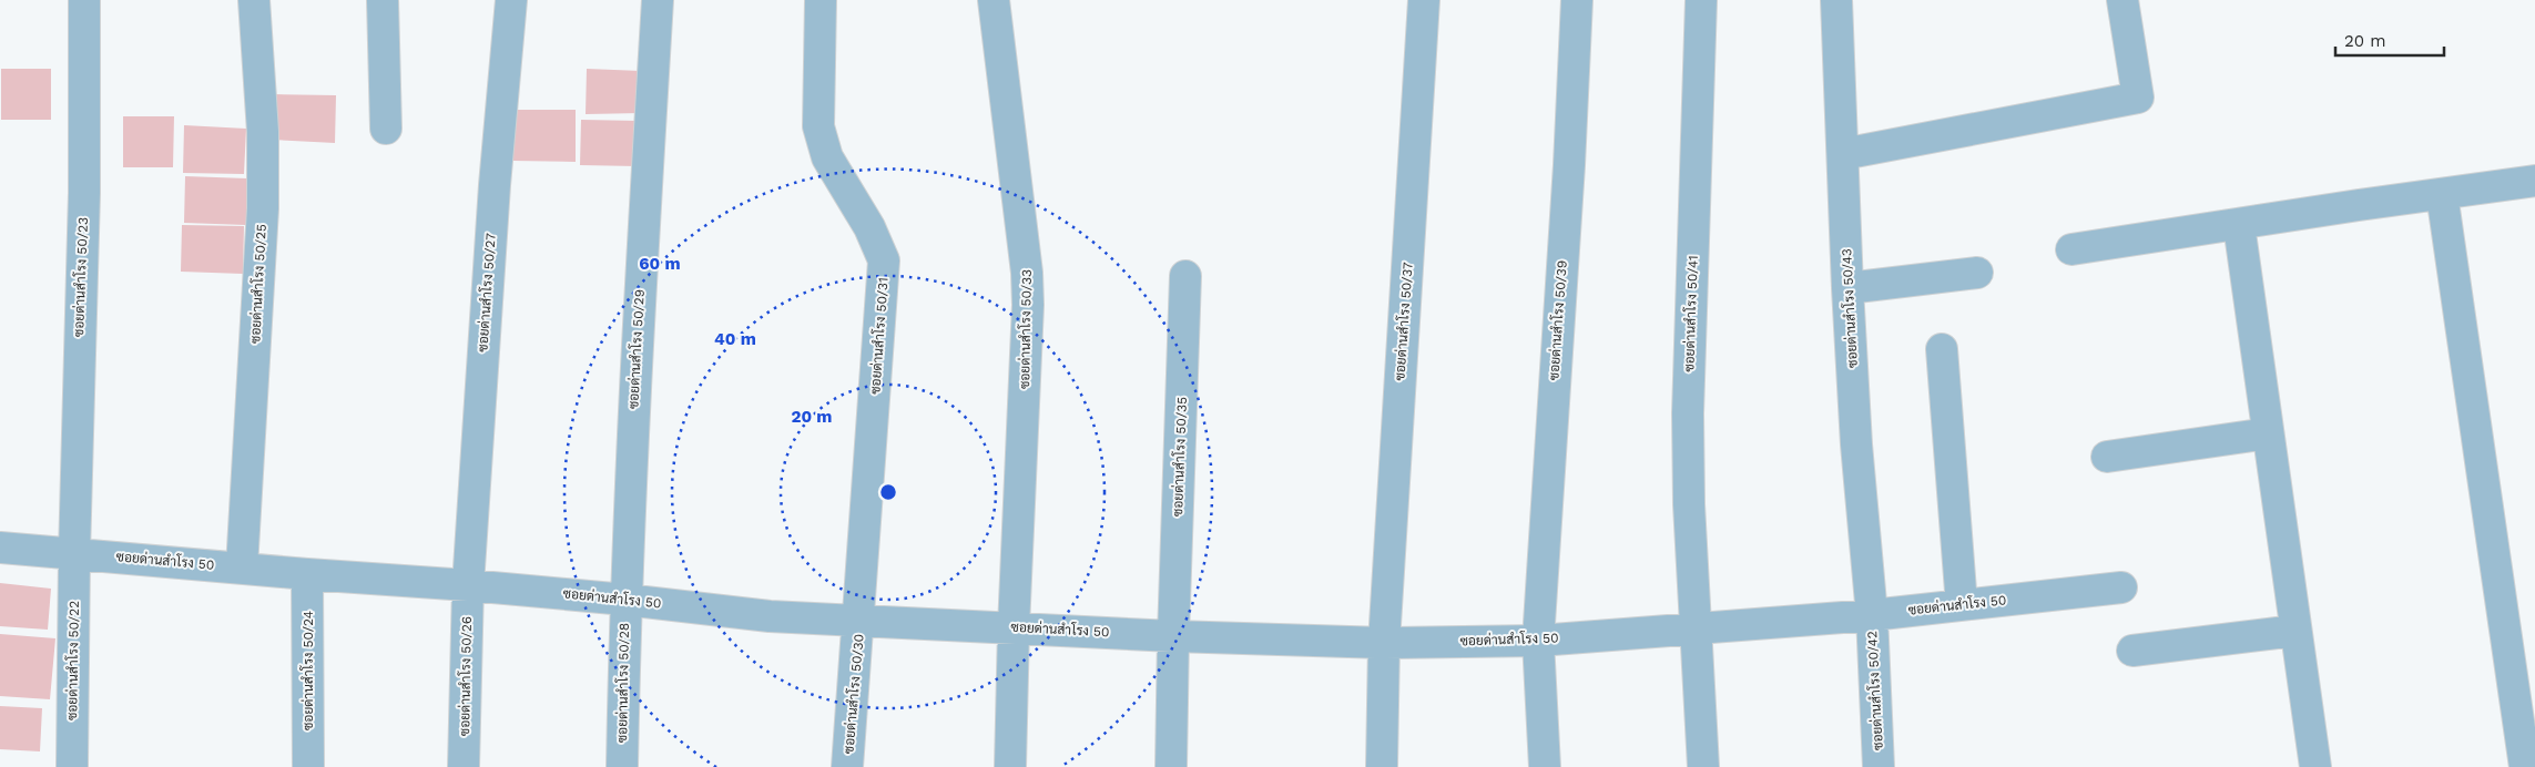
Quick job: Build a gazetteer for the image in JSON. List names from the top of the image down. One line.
{"streets":{"street":["ซอยด่านสำโรง 50/23","ซอยด่านสำโรง 50/25","ซอยด่านสำโรง 50/27","ซอยด่านสำโรง 50/43","ซอยด่านสำโรง 50/41","ซอยด่านสำโรง 50/39","ซอยด่านสำโรง 50/37","ซอยด่านสำโรง 50/33","ซอยด่านสำโรง 50/31","ซอยด่านสำโรง 50/29","ซอยด่านสำโรง 50/35","ซอยด่านสำโรง 50","ซอยด่านสำโรง 50/22","ซอยด่านสำโรง 50/24","ซอยด่านสำโรง 50/26","ซอยด่านสำโรง 50/28","ซอยด่านสำโรง 50/42","ซอยด่านสำโรง 50/30"]},"crossings":[["ซอยด่านสำโรง 50/23","ซอยด่านสำโรง 50"],["ซอยด่านสำโรง 50/23","ซอยด่านสำโรง 50/22"],["ซอยด่านสำโรง 50/25","ซอยด่านสำโรง 50"],["ซอยด่านสำโรง 50/27","ซอยด่านสำโรง 50"],["ซอยด่านสำโรง 50/27","ซอยด่านสำโรง 50/26"],["ซอยด่านสำโรง 50/43","ซอยด่านสำโรง 50"],["ซอยด่านสำโรง 50/43","ซอยด่านสำโรง 50/42"],["ซอยด่านสำโรง 50/41","ซอยด่านสำโรง 50"],["ซอยด่านสำโรง 50/39","ซอยด่านสำโรง 50"],["ซอยด่านสำโรง 50/37","ซอยด่านสำโรง 50"],["ซอยด่านสำโรง 50/33","ซอยด่านสำโรง 50"],["ซอยด่านสำโรง 50/31","ซอยด่านสำโรง 50"],["ซอยด่านสำโรง 50/31","ซอยด่านสำโรง 50/30"],["ซอยด่านสำโรง 50/29","ซอยด่านสำโรง 50"],["ซอยด่านสำโรง 50/29","ซอยด่านสำโรง 50/28"],["ซอยด่านสำโรง 50/35","ซอยด่านสำโรง 50"],["ซอยด่านสำโรง 50","ซอยด่านสำโรง 50/22"],["ซอยด่านสำโรง 50","ซอยด่านสำโรง 50/24"],["ซอยด่านสำโรง 50","ซอยด่านสำโรง 50/26"],["ซอยด่านสำโรง 50","ซอยด่านสำโรง 50/28"],["ซอยด่านสำโรง 50","ซอยด่านสำโรง 50/42"],["ซอยด่านสำโรง 50","ซอยด่านสำโรง 50/30"]],"scale_bar":"20 m","rings":["60 m","40 m","20 m"]}
